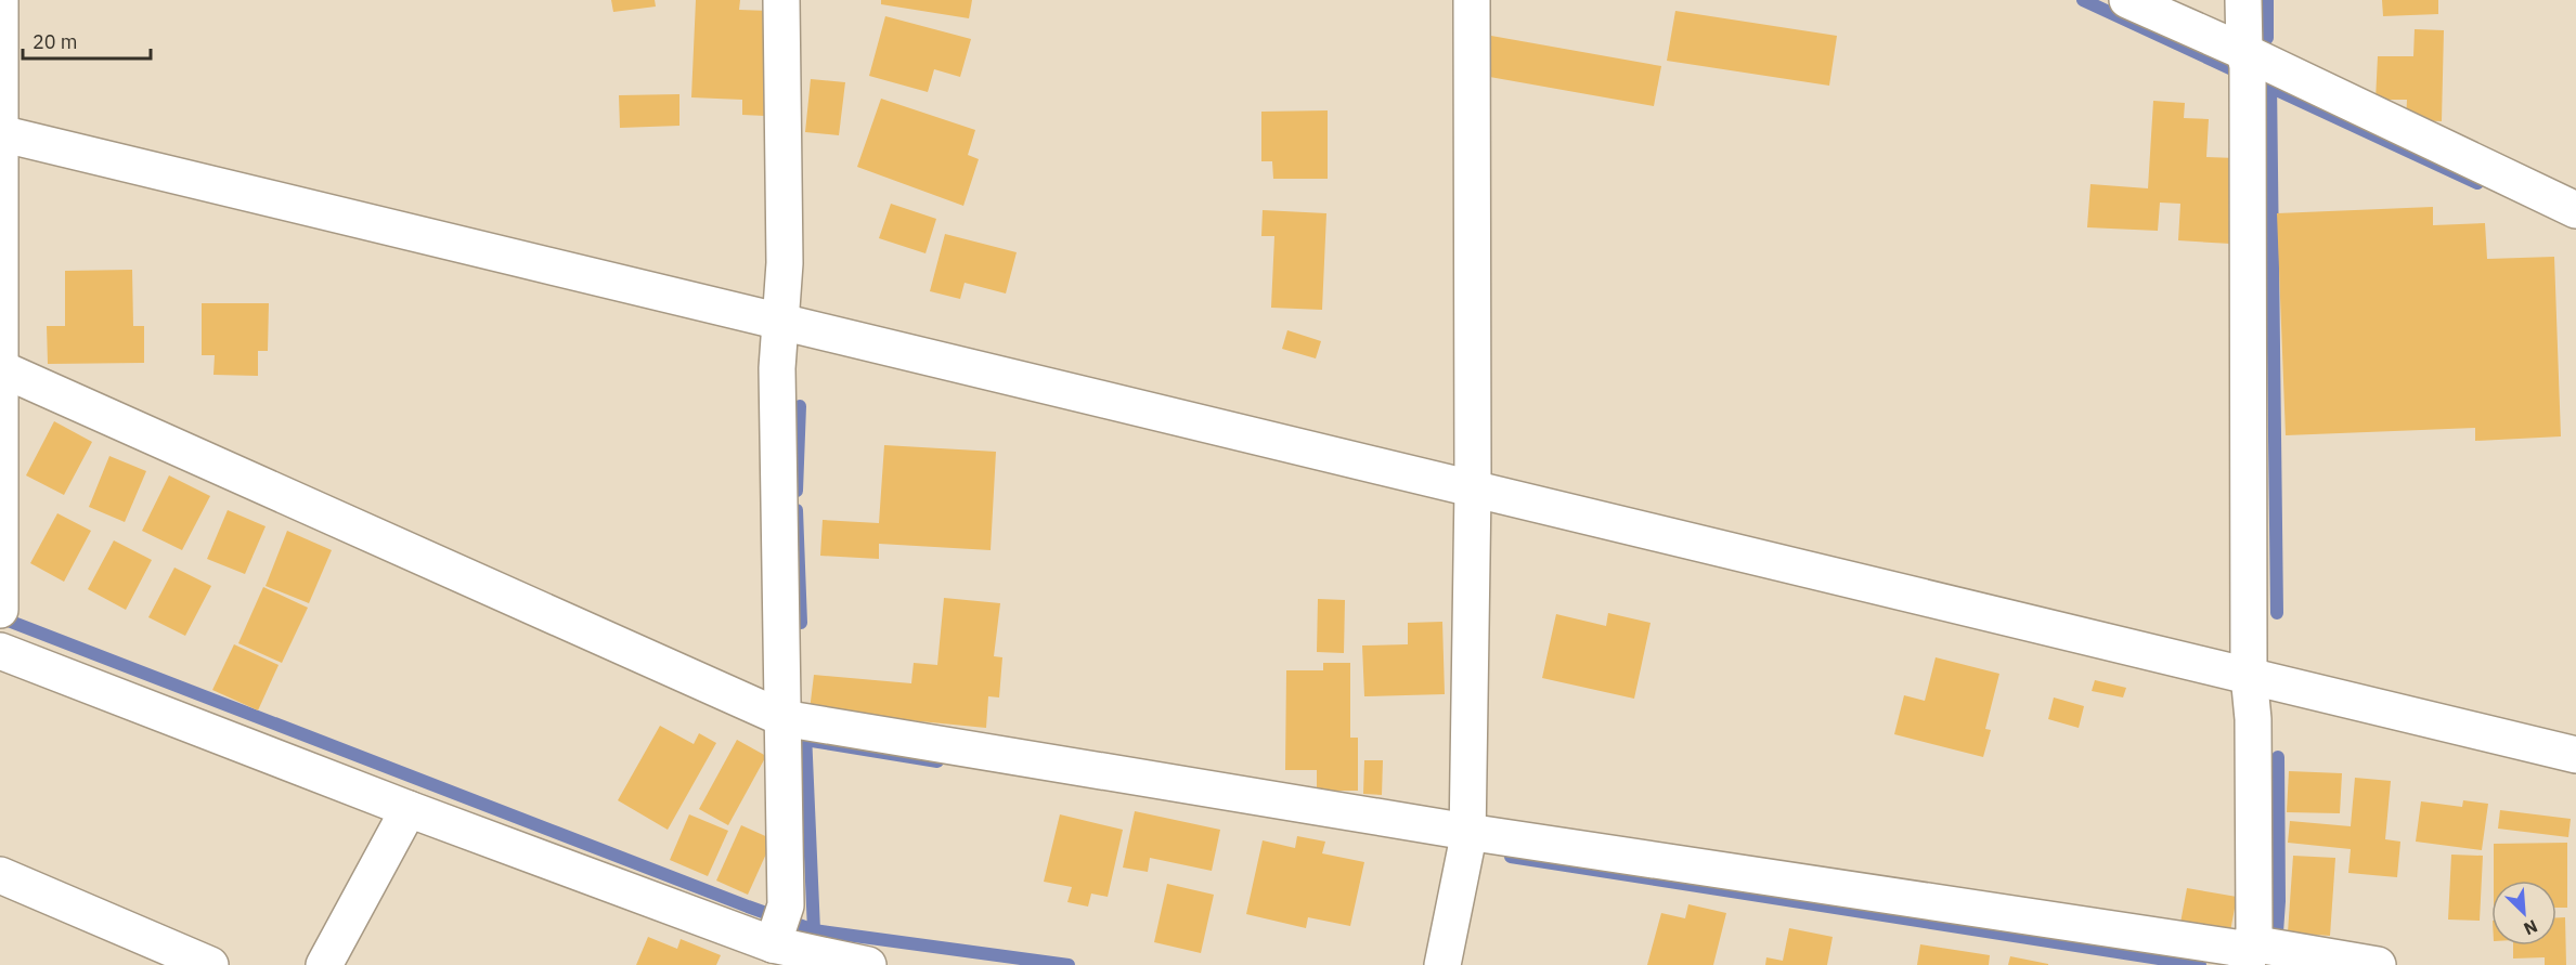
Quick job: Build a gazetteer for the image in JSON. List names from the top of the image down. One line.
{"scale_bar":"20 m","north":"bottom right"}
